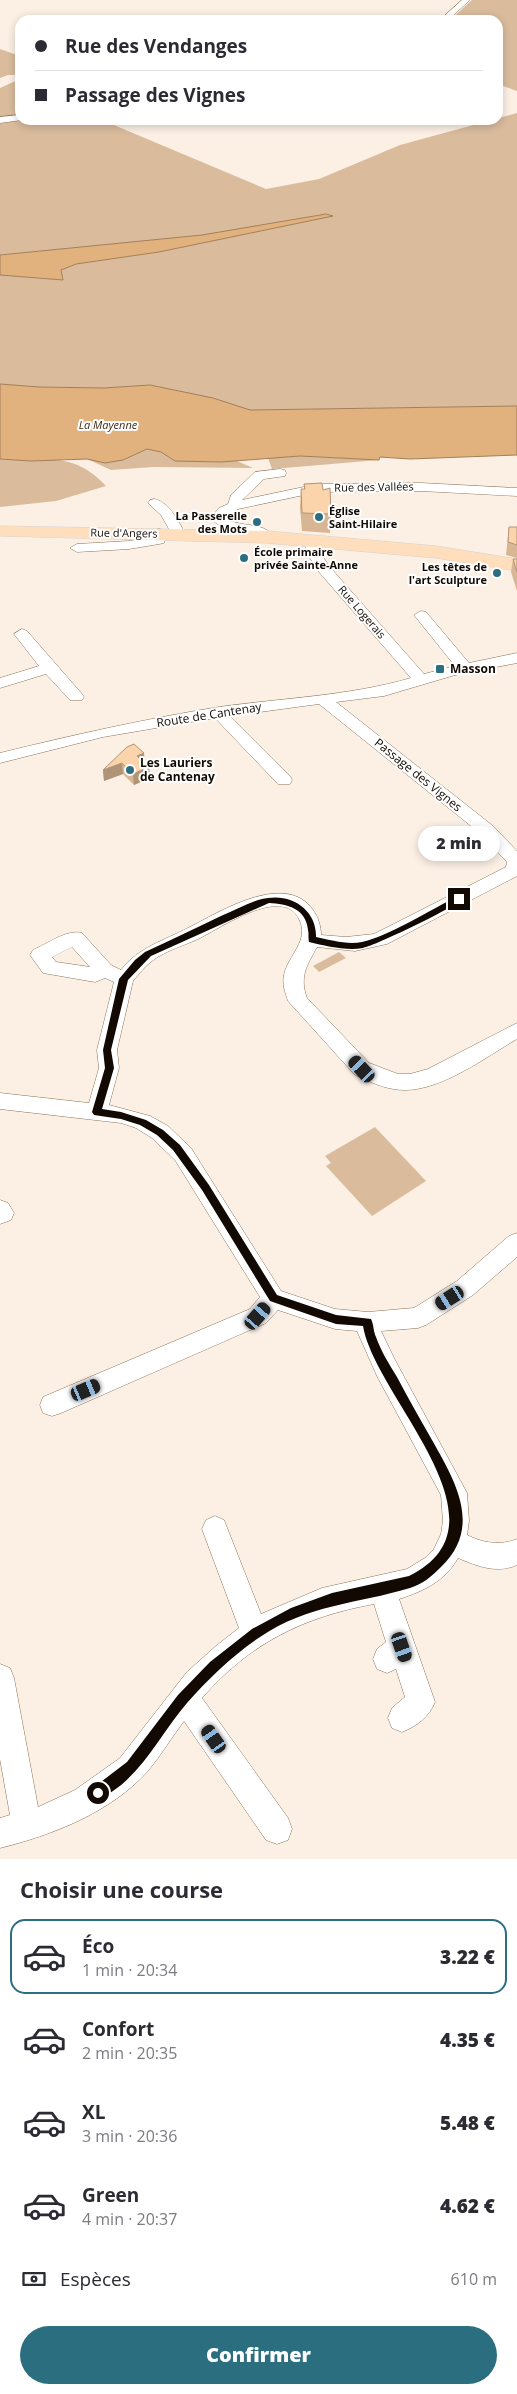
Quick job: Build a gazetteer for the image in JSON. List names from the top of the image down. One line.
{"streets":{"main road":["Rue d'Angers"],"street":["Rue des Vallées","Rue Logerais","Route de Cantenay","Passage des Vignes"]},"crossings":[["Rue d'Angers","Rue Logerais"],["Rue Logerais","Route de Cantenay"],["Route de Cantenay","Passage des Vignes"]],"water":["La Mayenne"],"places":{"other":["Église Saint-Hilaire","La Passerelle des Mots","École primaire privée Sainte-Anne","Les têtes de l'art Sculpture","Les Lauriers de Cantenay"],"transit":["Masson"]},"page":{"banner":["Rue des Vendanges","Passage des Vignes"],"bubble":"2 min","heading":"Choisir une course","list":[{"name":"Éco","note":"1 min · 20:34","value":"3.22 €"},{"name":"Confort","note":"2 min · 20:35","value":"4.35 €"},{"name":"XL","note":"3 min · 20:36","value":"5.48 €"},{"name":"Green","note":"4 min · 20:37","value":"4.62 €"}],"pay":["Espèces","610 m"],"buttons":"Confirmer"}}
